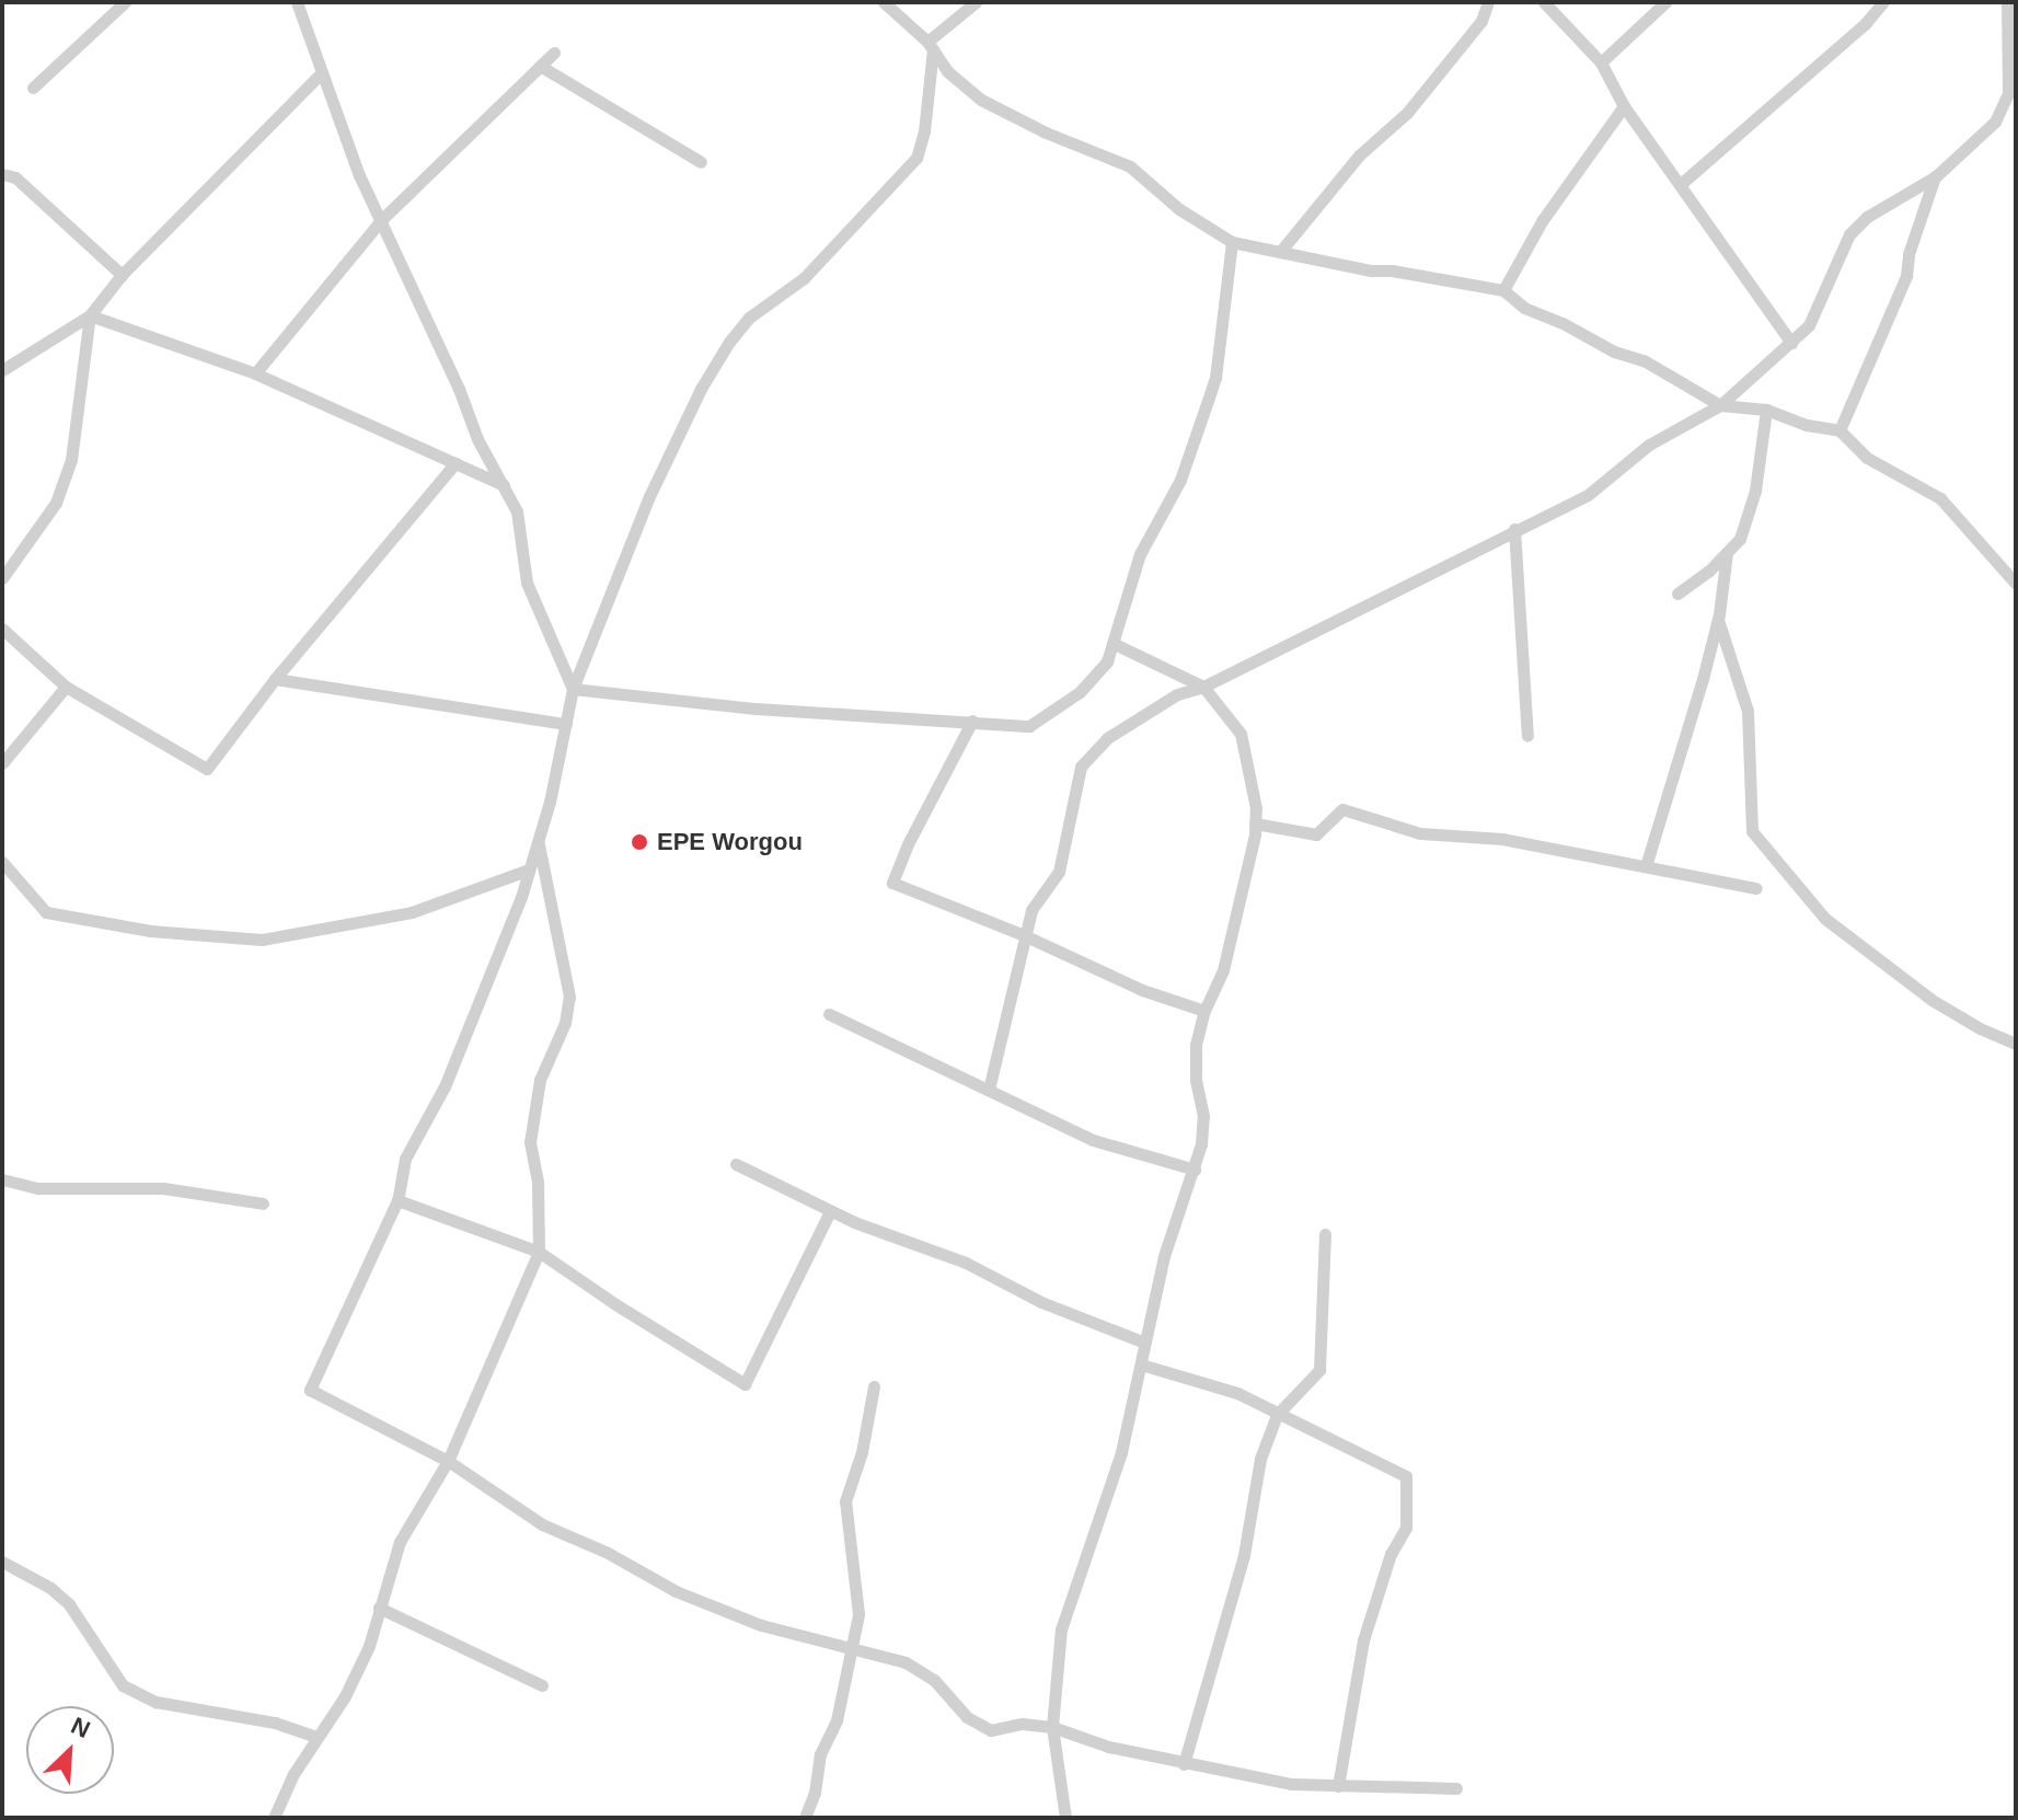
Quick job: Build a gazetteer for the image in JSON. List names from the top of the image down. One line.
{"places":["EPE Worgou"],"north":"top right"}
